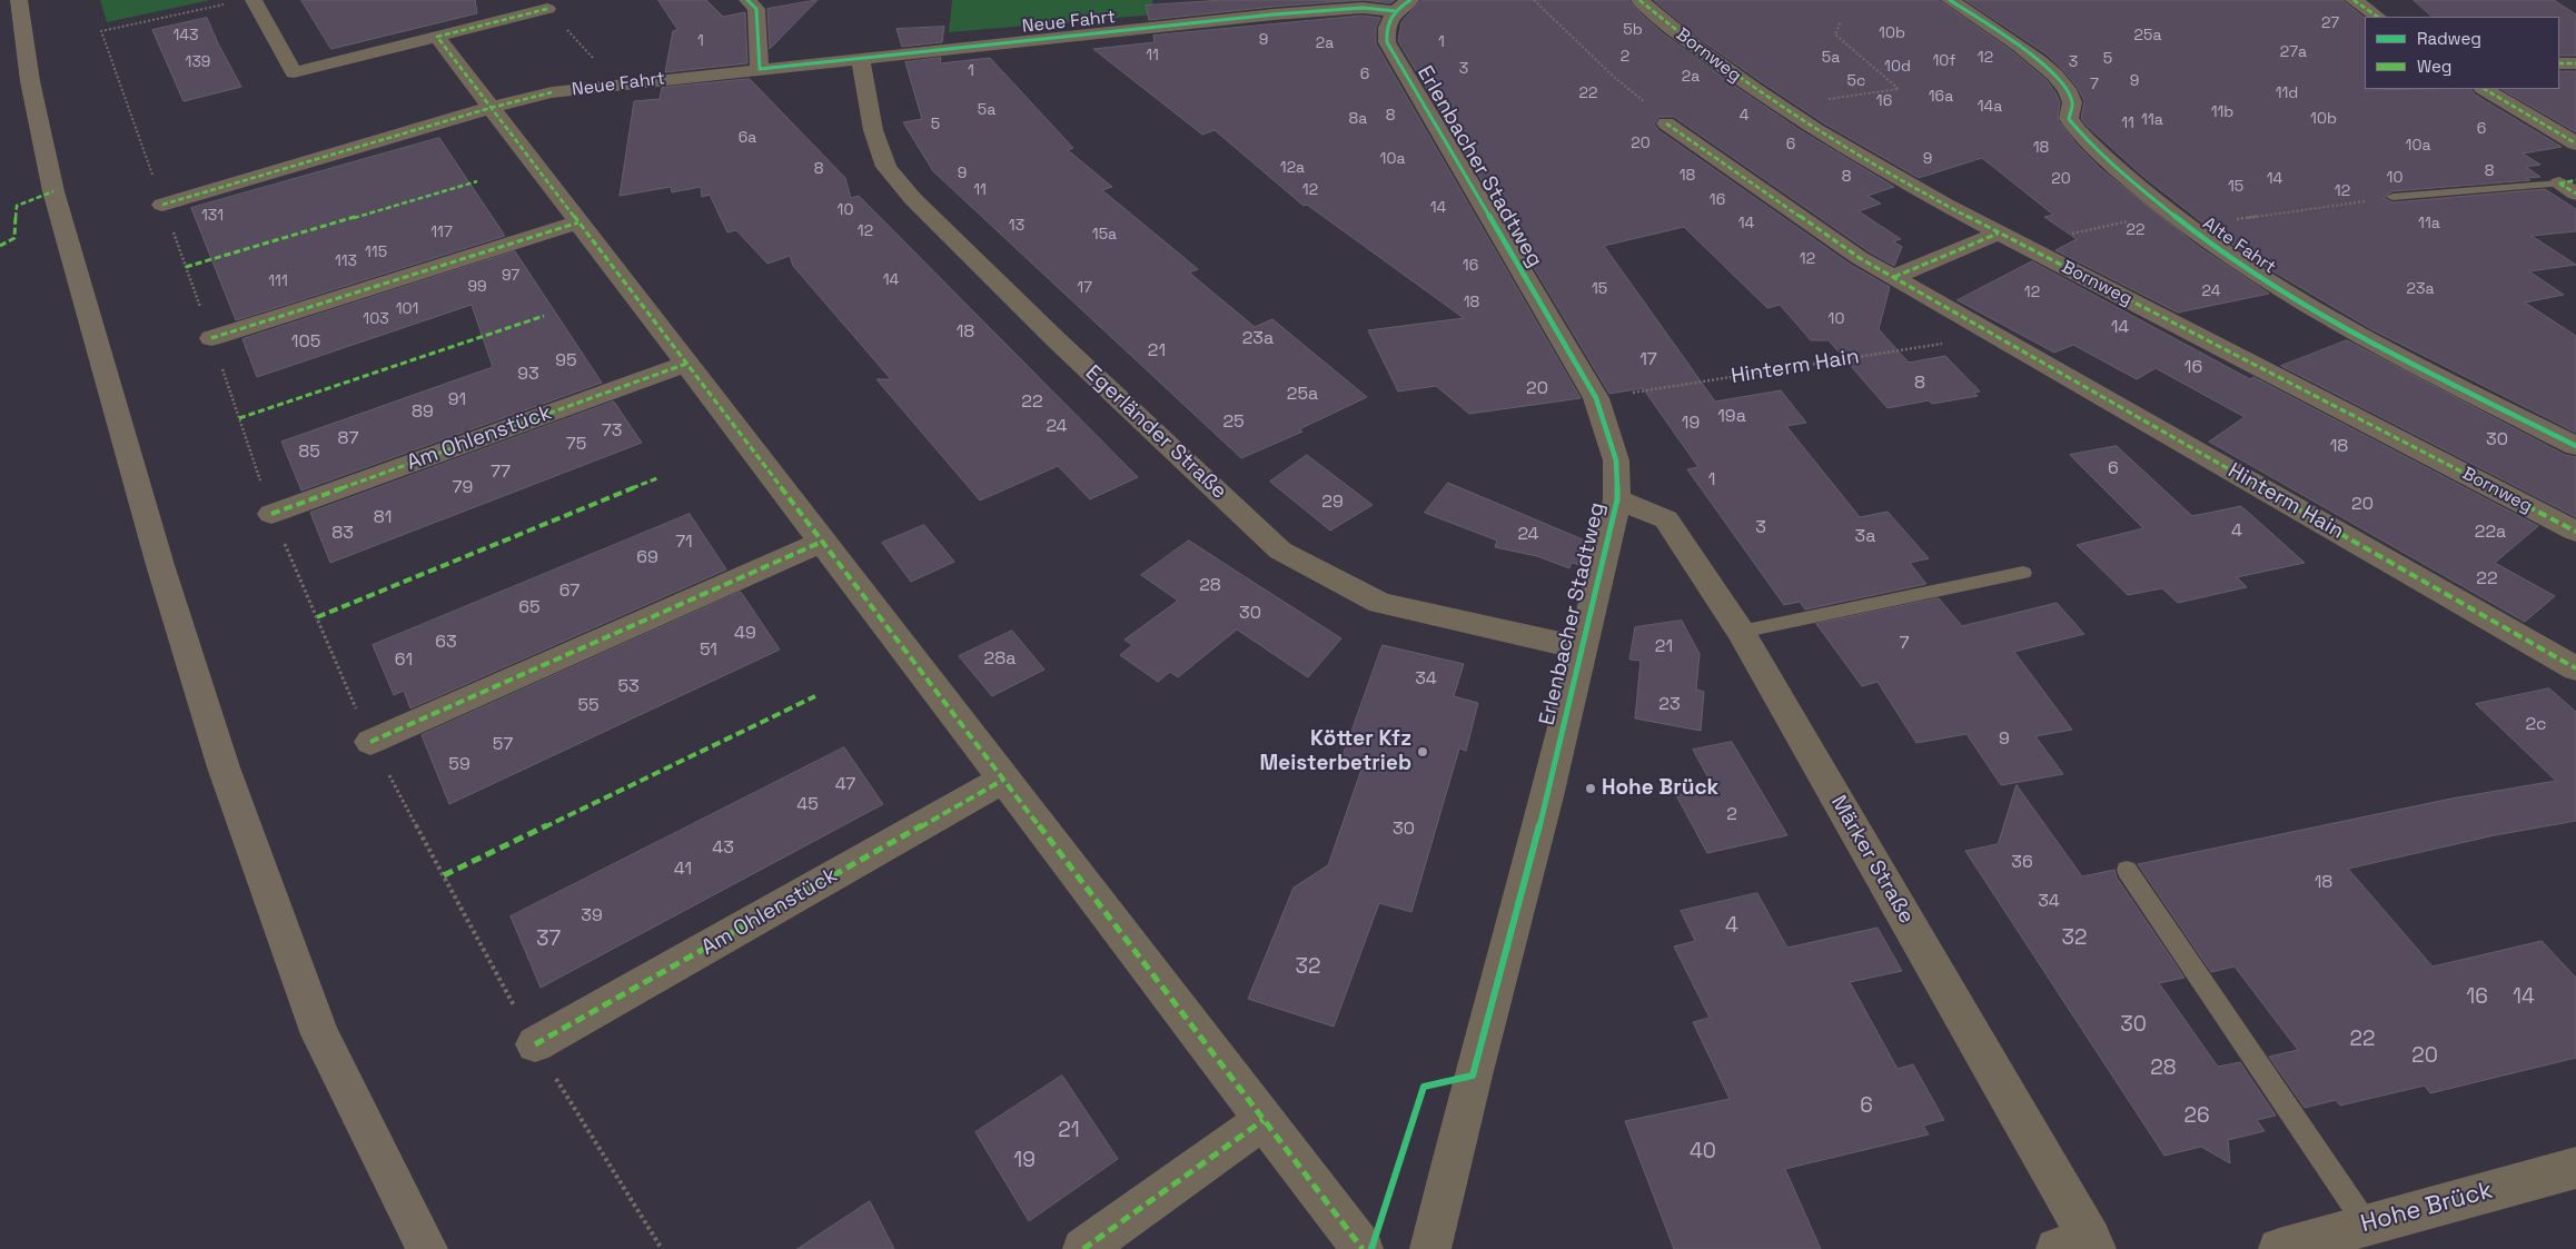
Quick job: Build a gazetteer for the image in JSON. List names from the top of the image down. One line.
{"streets":{"street":["Neue Fahrt","Bornweg","Erlenbacher Stadtweg","Alte Fahrt","Hinterm Hain","Egerländer Straße","Am Ohlenstück","Märker Straße","Hohe Brück"]},"crossings":[["Neue Fahrt","Erlenbacher Stadtweg"],["Neue Fahrt","Egerländer Straße"],["Erlenbacher Stadtweg","Hinterm Hain"],["Erlenbacher Stadtweg","Egerländer Straße"],["Erlenbacher Stadtweg","Märker Straße"]],"places":["Kötter Kfz Meisterbetrieb","Hohe Brück"],"house_numbers":["27","5b","10b","143","25a","9","1","1","2a","27a","11","2","5a","12","5","10f","139","3","10d","3","1","6","2a","5c","9","7","22","11d","16a","16","14a","5a","11b","8","4","8a","10b","11a","11","5","6","6a","20","6","10a","18","10a","9","12a","8","8","9","18","8","10","20","14","15","11","12","12","16","14","10","131","14","11a","13","22","12","117","15a","115","12","113","16","97","14","111","99","17","15","23a","24","12","18","101","103","10","14","18","23a","105","21","17","95","16","93","8","20","25a","91","22","89","19a","25","19","24","73","87","30","75","18","85","6","77","1","79","29","20","81","3","4","22a","83","24","3a","71","69","22","28","67","65","30","49","63","7","21","51","28a","61","34","53","23","55","2c","9","57","59","47","45","2","30","43","36","41","18","34","39","4","32","37","32","16","14","30","22","20","28","6","26","21","40","19"],"legend":["Radweg","Weg"]}
